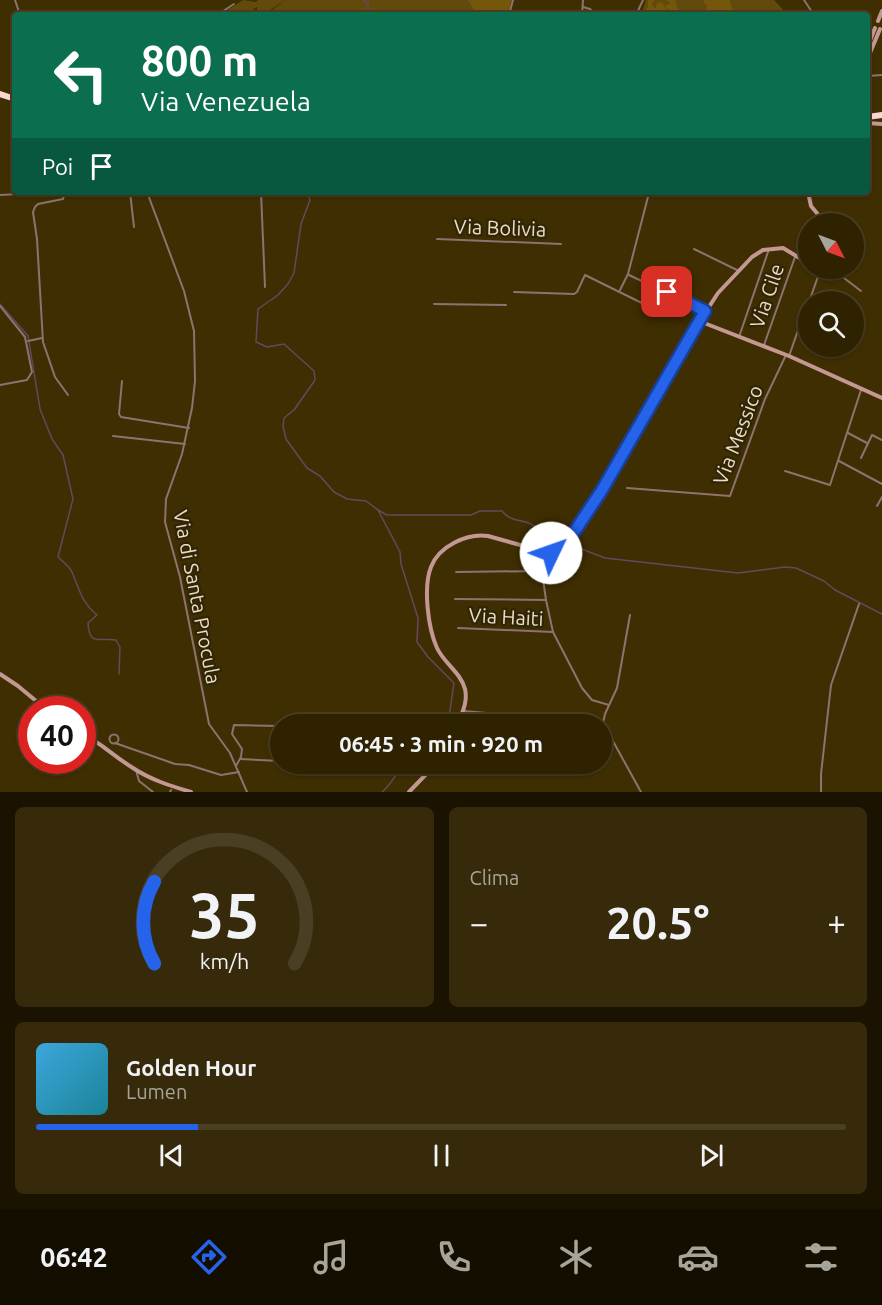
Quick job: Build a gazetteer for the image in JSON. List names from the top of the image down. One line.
{"streets":{"street":["Via Bolivia","Via Cile","Via Messico","Via di Santa Procula","Via Haiti"]},"north":"bottom right","page":{"turn":["800 m","Via Venezuela"],"then":"Poi","limit":"40","trip":"06:45 · 3 min · 920 m","tile":"Clima","heat":["−","20.5°","+"],"song":["Golden Hour","Lumen"],"tabs":"06:42","gauge":["35","km/h"]}}
